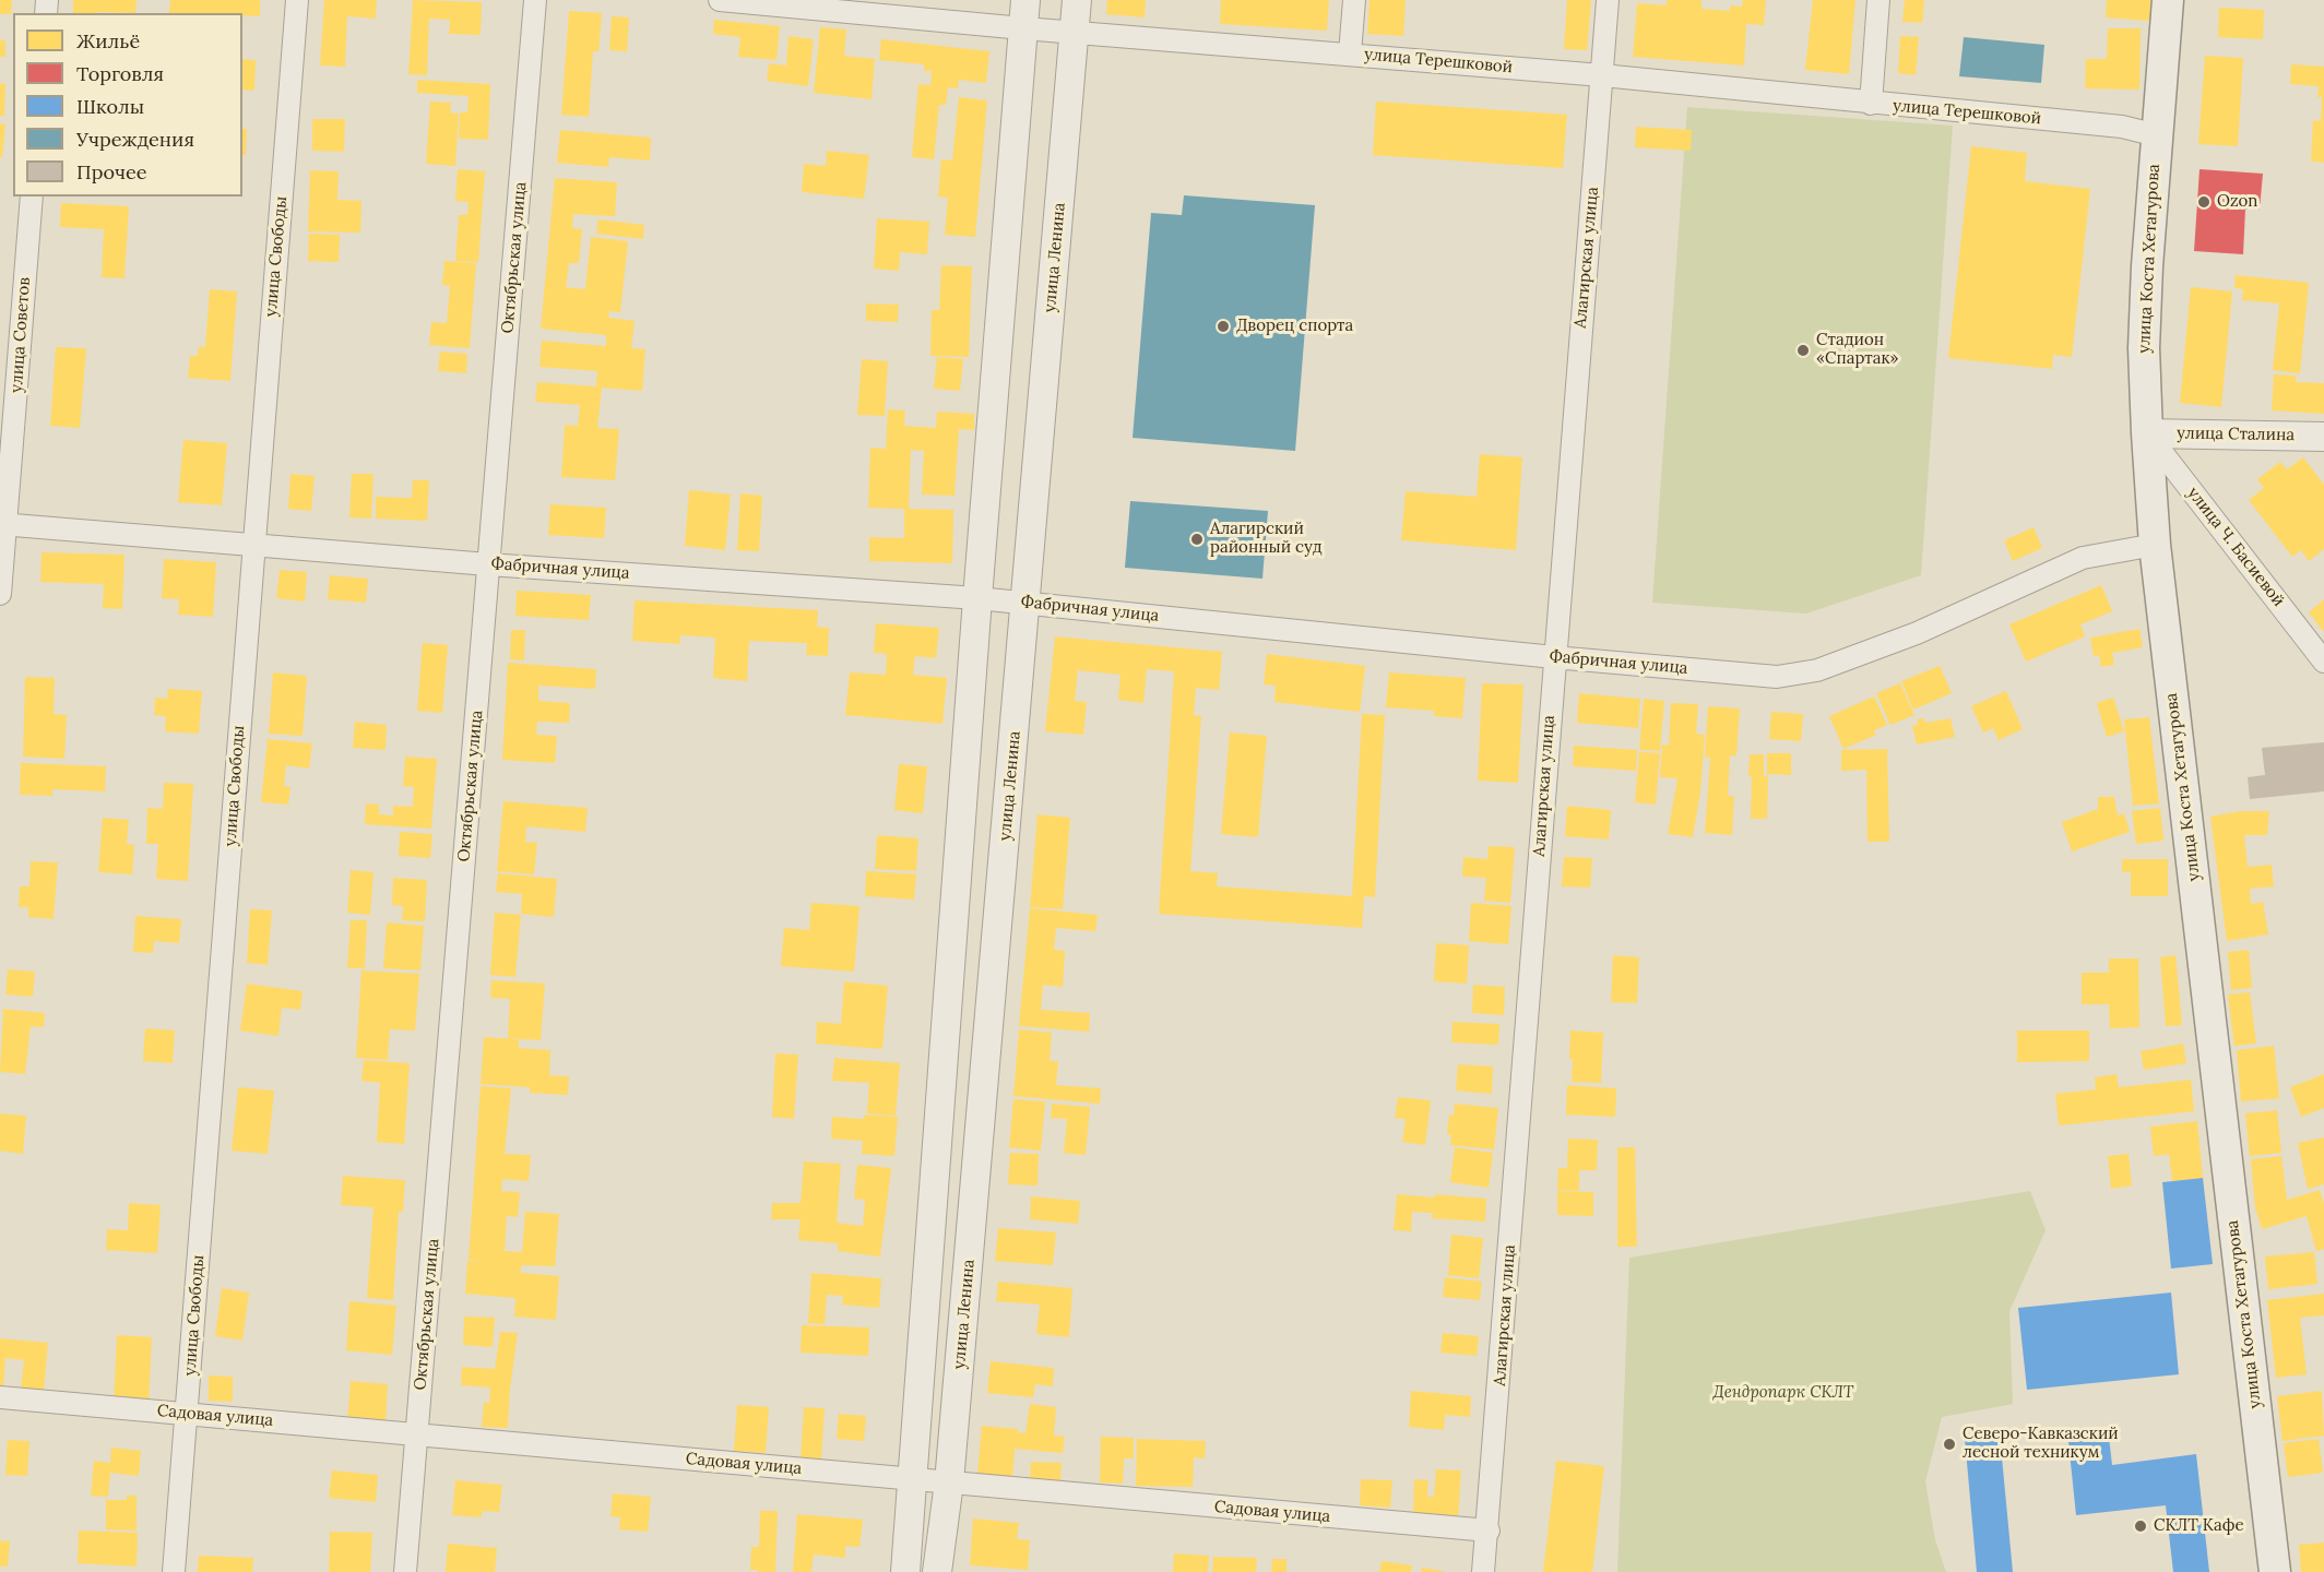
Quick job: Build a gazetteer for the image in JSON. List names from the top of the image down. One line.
{"streets":{"main road":["улица Коста Хетагурова"],"street":["улица Терешковой","улица Свободы","Октябрьская улица","улица Ленина","Алагирская улица","улица Советов","улица Сталина","улица Ч. Басиевой","Фабричная улица","Садовая улица"]},"crossings":[["улица Терешковой","улица Ленина"],["улица Терешковой","Алагирская улица"],["улица Терешковой","улица Коста Хетагурова"],["улица Свободы","Фабричная улица"],["улица Свободы","Садовая улица"],["Октябрьская улица","Фабричная улица"],["Октябрьская улица","Садовая улица"],["улица Ленина","Фабричная улица"],["улица Ленина","Садовая улица"],["Алагирская улица","Фабричная улица"],["Алагирская улица","Садовая улица"],["улица Коста Хетагурова","улица Сталина"],["улица Коста Хетагурова","улица Ч. Басиевой"],["улица Коста Хетагурова","Фабричная улица"],["улица Советов","Фабричная улица"],["улица Сталина","улица Ч. Басиевой"]],"parks":["Дендропарк СКЛТ"],"places":["Ozon","Дворец спорта","Стадион «Спартак»","Алагирский районный суд","Северо-Кавказский лесной техникум","СКЛТ Кафе"],"legend":["Жильё","Торговля","Школы","Учреждения","Прочее"]}
